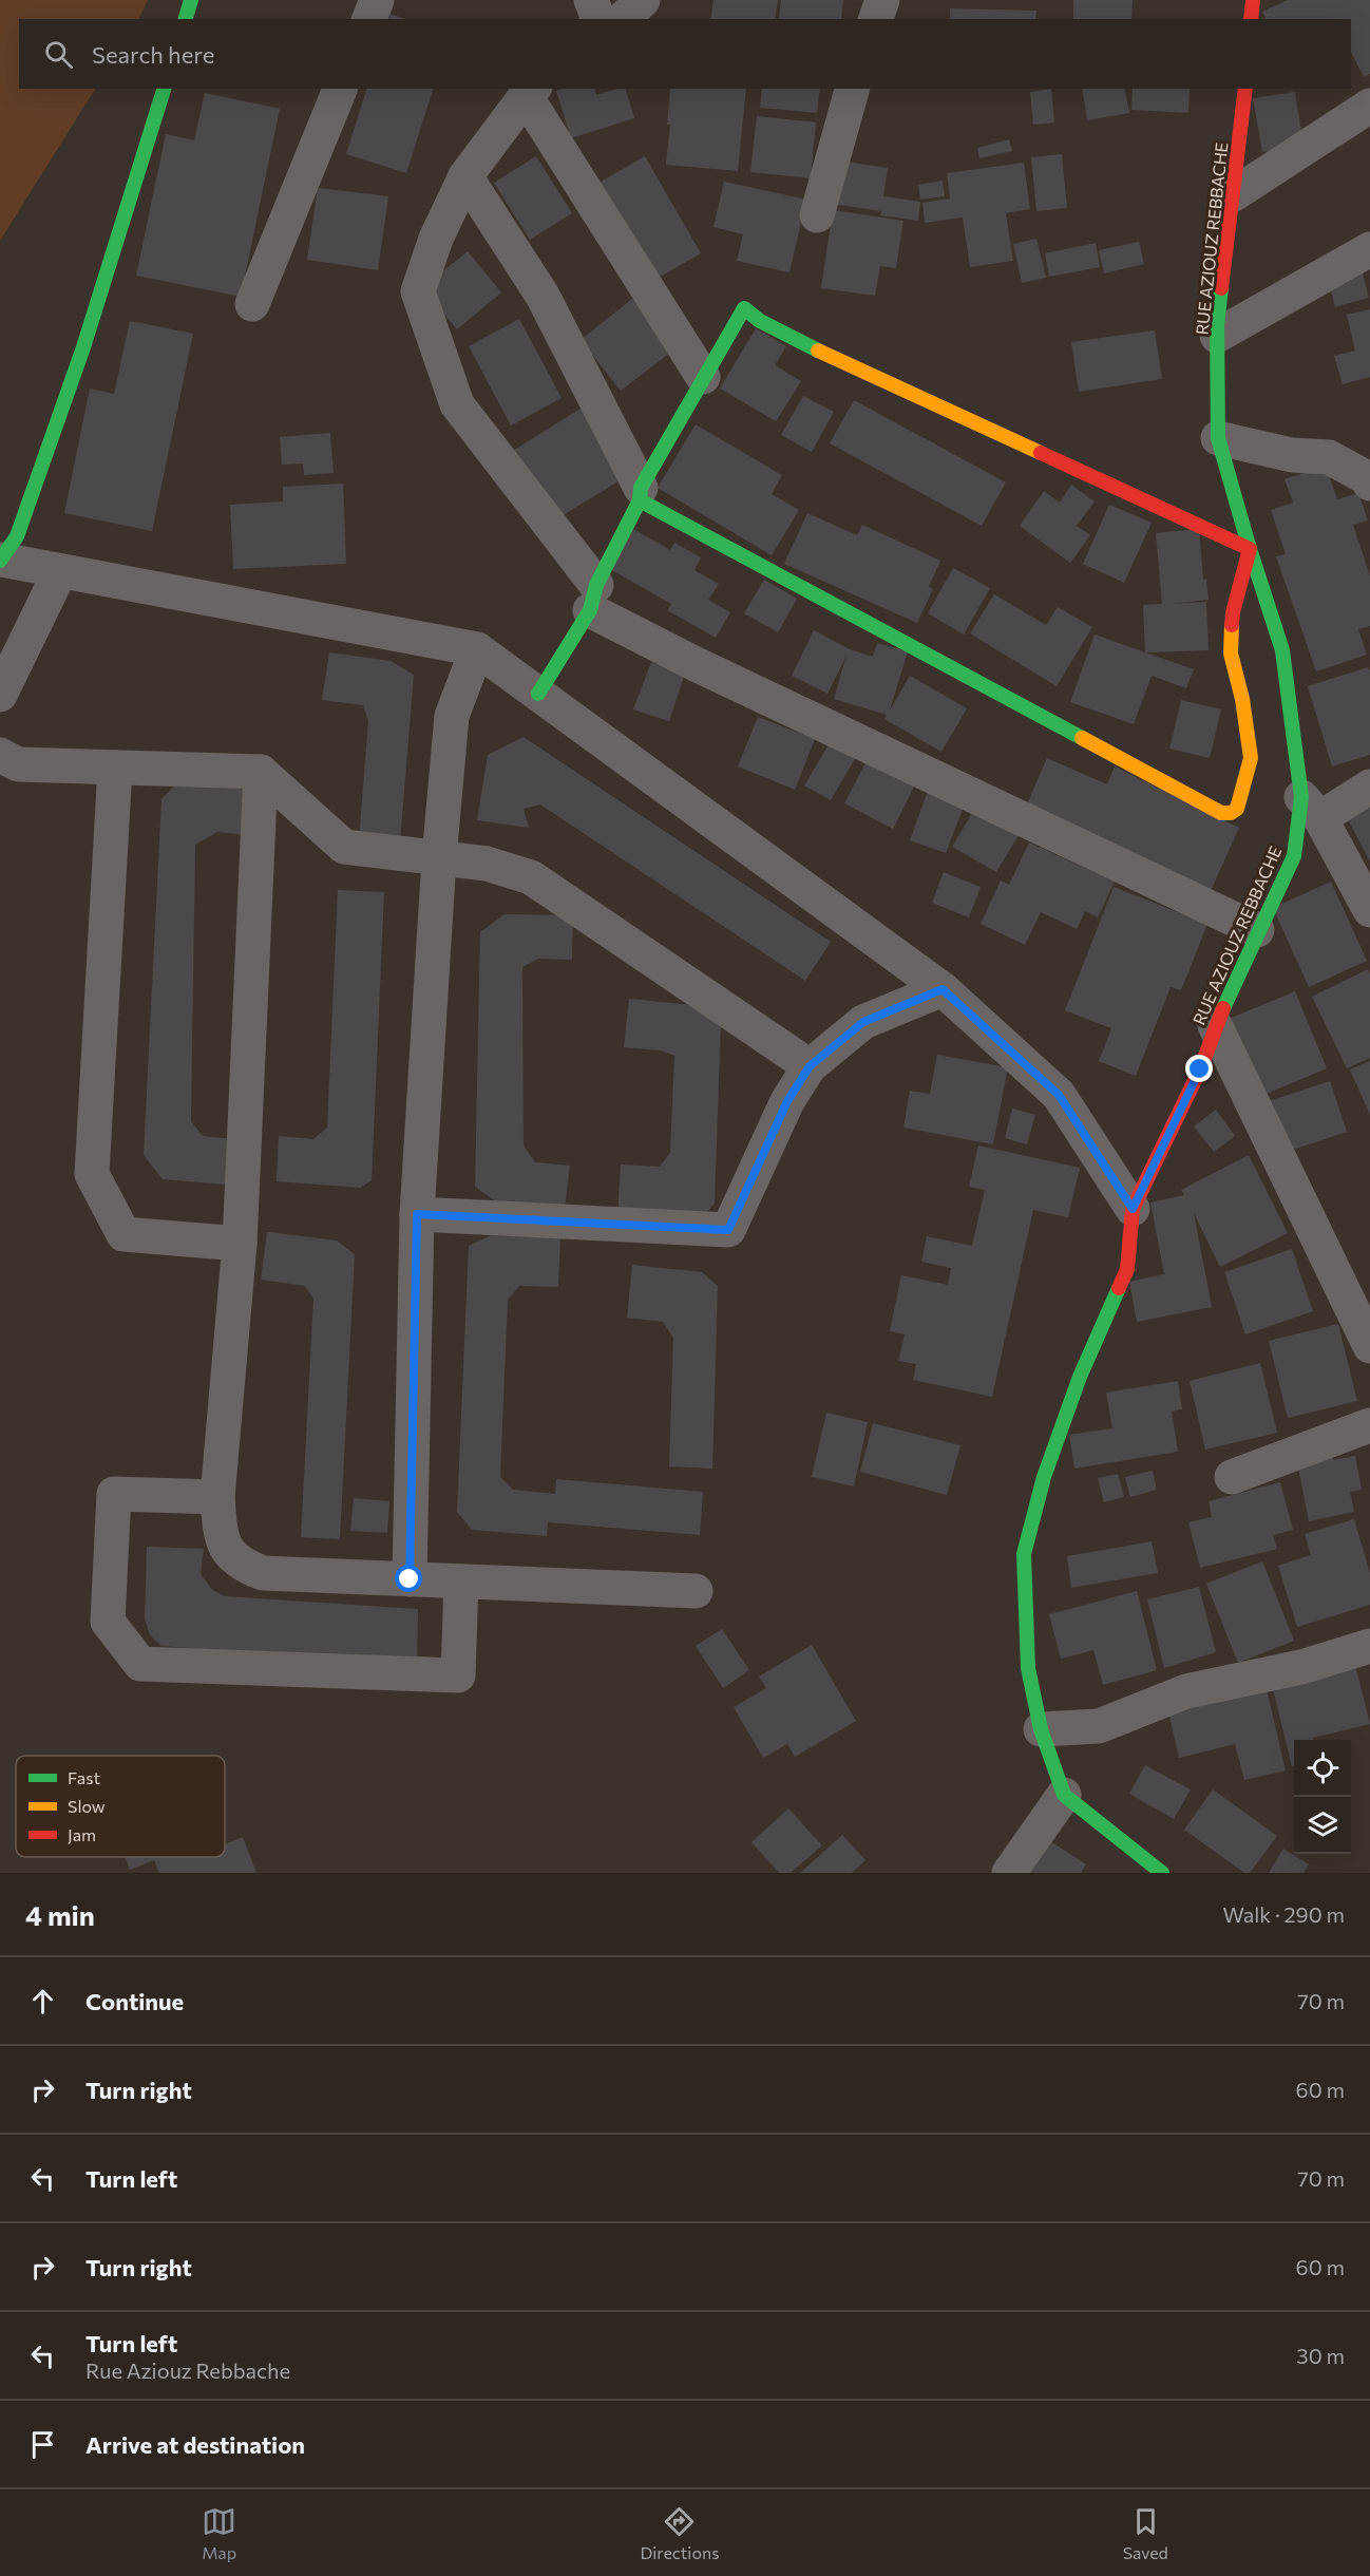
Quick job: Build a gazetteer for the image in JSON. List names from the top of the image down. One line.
{"streets":{"street":["RUE AZIOUZ REBBACHE"]},"legend":["Fast","Slow","Jam"],"page":{"search":"Search here","heading":["4 min","Walk · 290 m"],"list":[["Continue","70 m"],["Turn right","60 m"],["Turn left","70 m"],["Turn right","60 m"],["Turn left","Rue Aziouz Rebbache","30 m"],"Arrive at destination"],"nav":["Map","Directions","Saved"]}}
